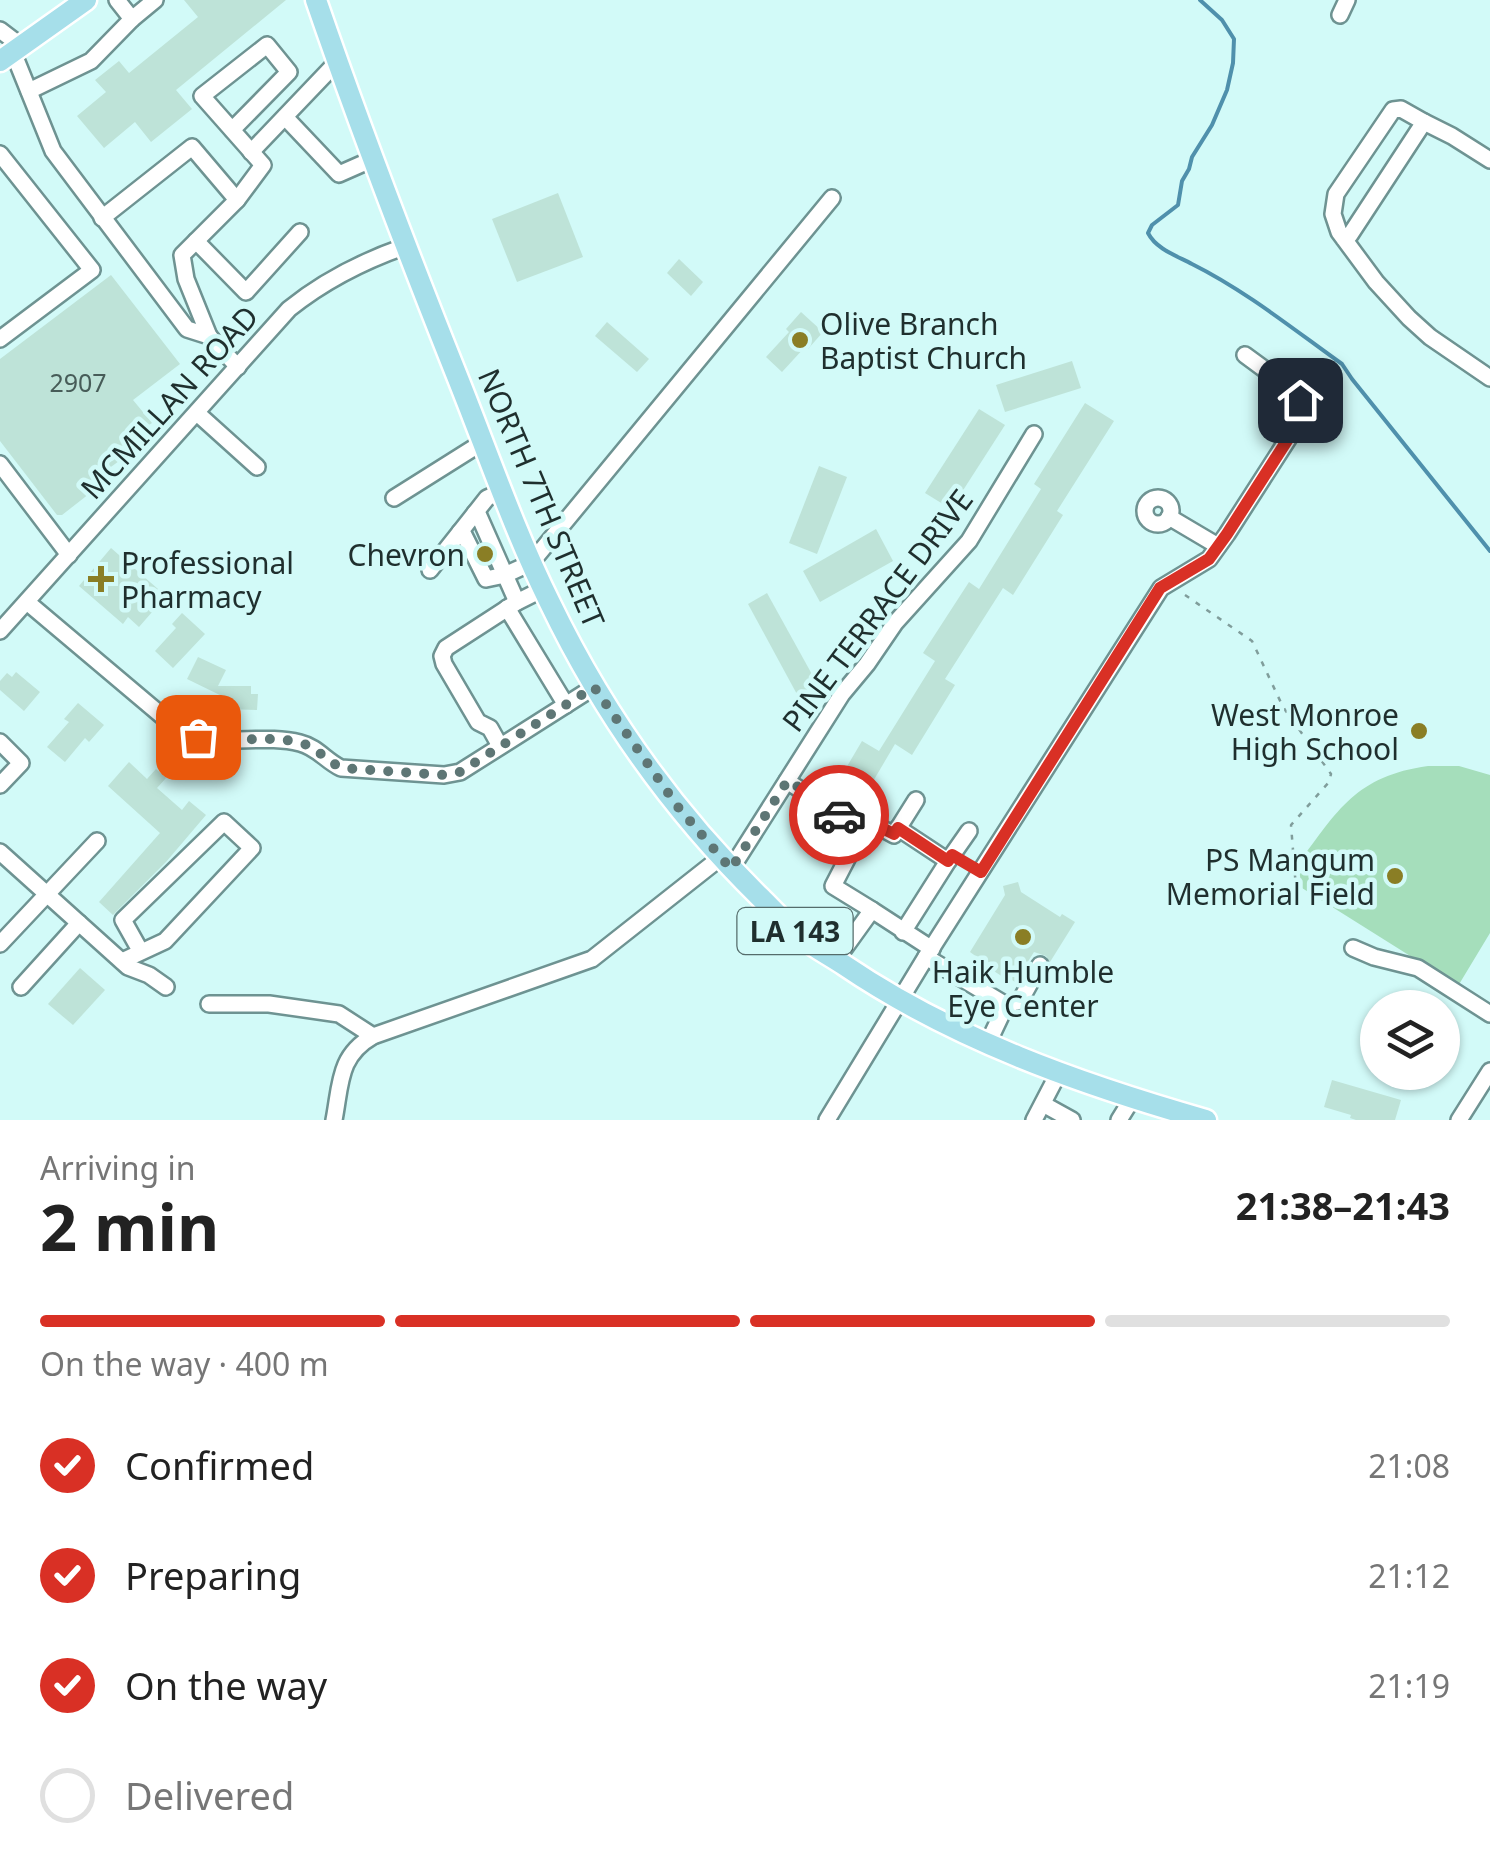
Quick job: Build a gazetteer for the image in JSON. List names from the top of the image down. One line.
{"streets":{"main road":["NORTH 7TH STREET","LA 143"],"street":["MCMILLAN ROAD","PINE TERRACE DRIVE"]},"crossings":[["MCMILLAN ROAD","NORTH 7TH STREET"],["NORTH 7TH STREET","PINE TERRACE DRIVE"]],"places":{"other":["Olive Branch Baptist Church","Chevron","West Monroe High School","PS Mangum Memorial Field","Haik Humble Eye Center"],"health":["Professional Pharmacy"]},"house_numbers":["2907"],"page":{"heading":["2 min","Arriving in","21:38–21:43"],"bar":"On the way · 400 m","list":[["Confirmed","21:08"],["Preparing","21:12"],["On the way","21:19"],"Delivered"]}}
